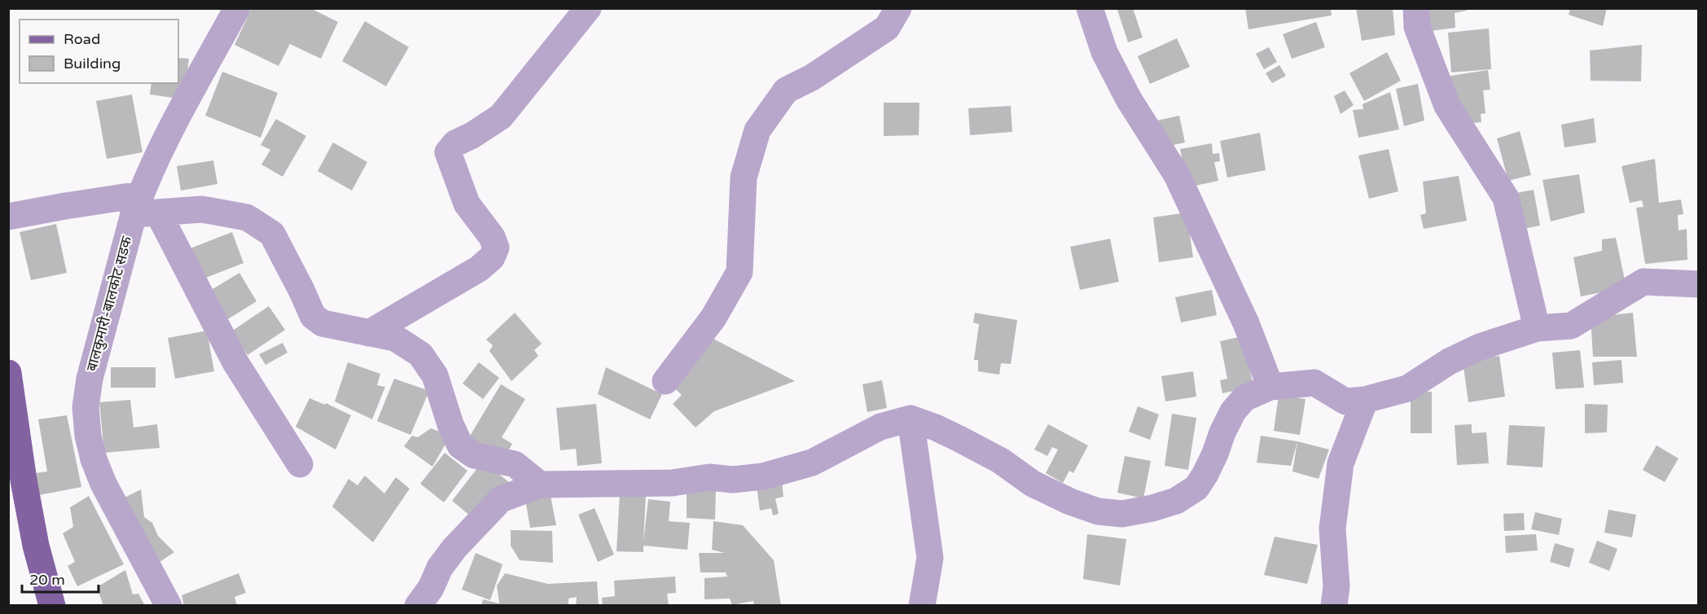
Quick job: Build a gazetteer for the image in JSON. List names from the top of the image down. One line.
{"streets":{"street":["बालकुमारी-बालकोट सडक"]},"legend":["Road","Building"],"scale_bar":"20 m"}
